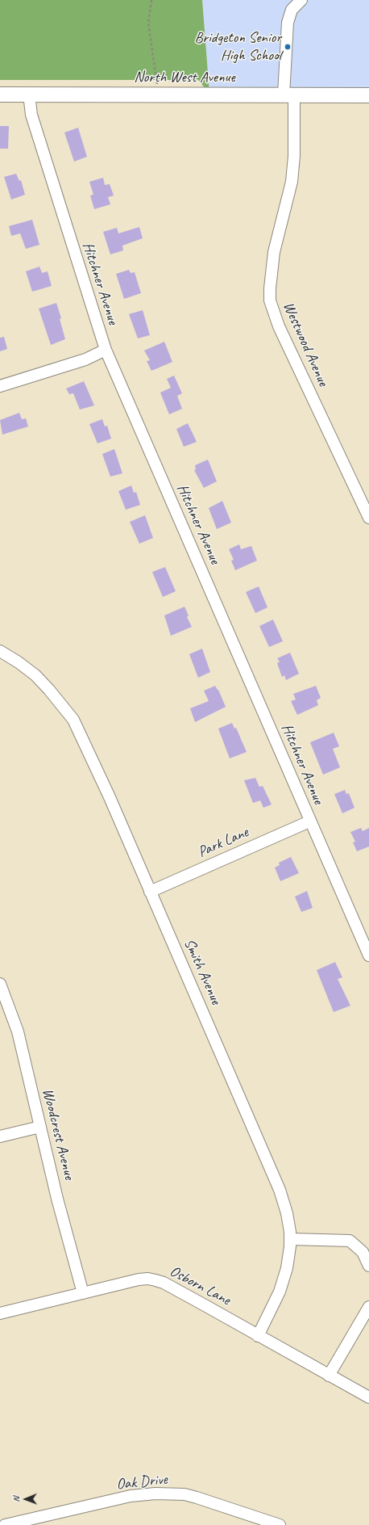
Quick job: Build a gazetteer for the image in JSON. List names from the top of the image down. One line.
{"streets":{"main road":["North West Avenue"],"street":["Hitchner Avenue","Westwood Avenue","Park Lane","Smith Avenue","Woodcrest Avenue","Osborn Lane","Oak Drive"]},"crossings":[["North West Avenue","Hitchner Avenue"],["North West Avenue","Westwood Avenue"],["Hitchner Avenue","Park Lane"],["Park Lane","Smith Avenue"],["Smith Avenue","Osborn Lane"],["Woodcrest Avenue","Osborn Lane"]],"places":["Bridgeton Senior High School"],"north":"left"}
